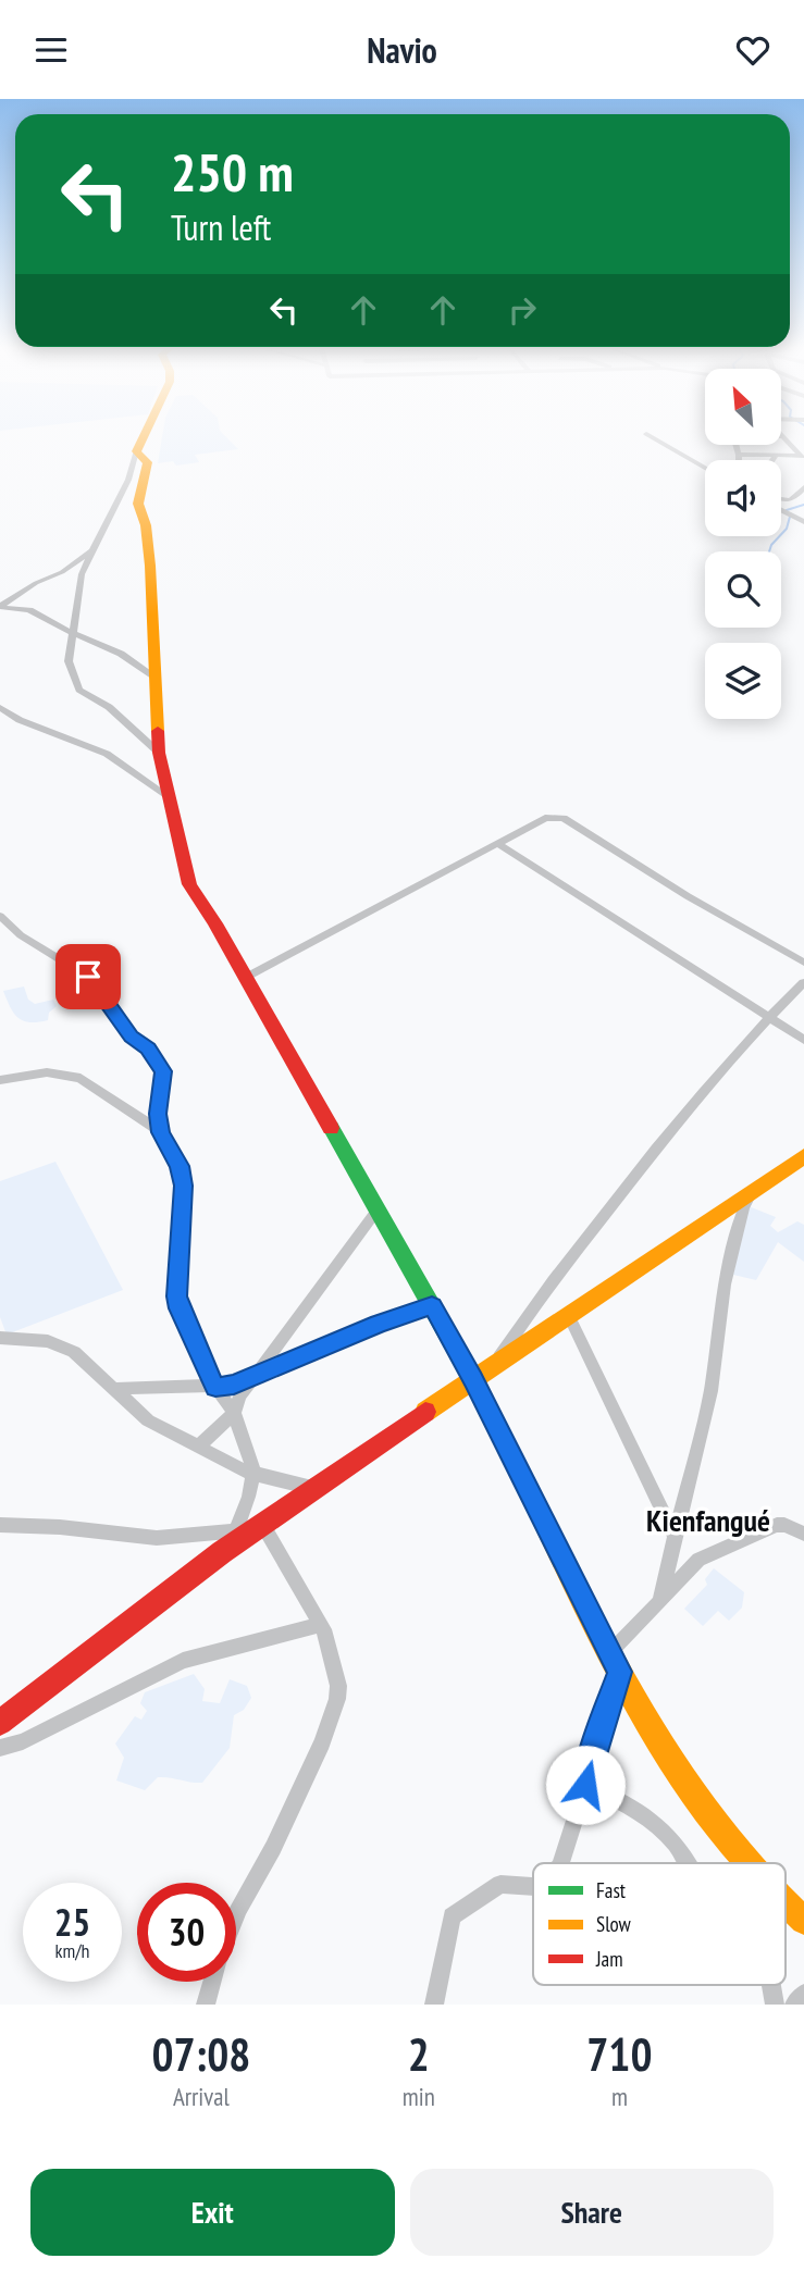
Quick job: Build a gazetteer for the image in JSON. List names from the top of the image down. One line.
{"districts":["Kienfangué"],"legend":["Fast","Slow","Jam"],"north":"top left","page":{"header":"Navio","turn":["250 m","Turn left"],"speed":"25 km/h","limit":"30","eta":["07:08","Arrival","2","min","710","m"],"buttons":["Exit","Share"]}}
